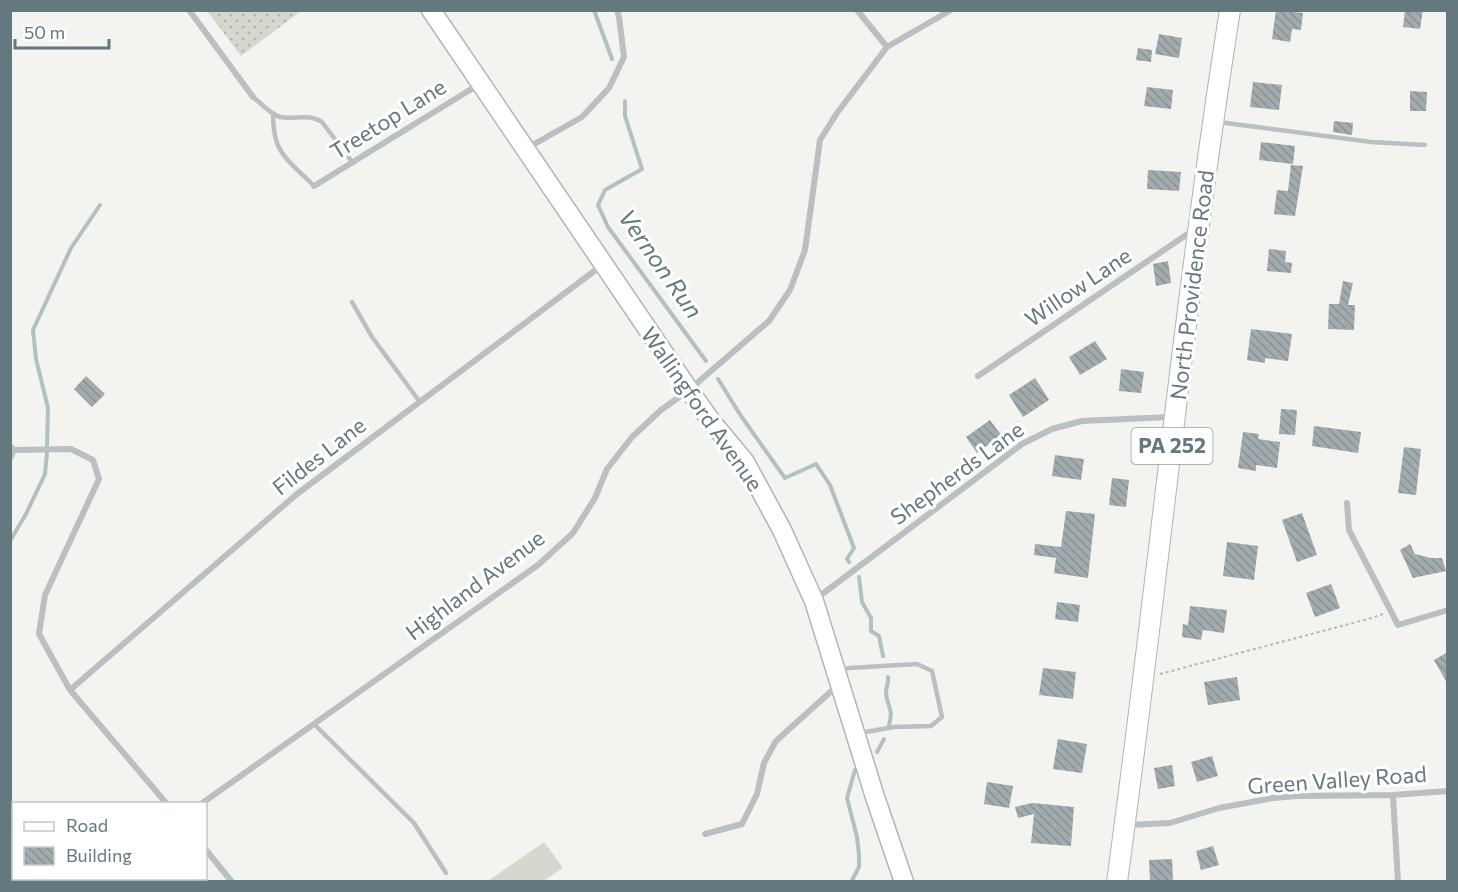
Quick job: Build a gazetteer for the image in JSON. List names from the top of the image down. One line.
{"streets":{"main road":["North Providence Road","PA 252"],"street":["Treetop Lane","Willow Lane","Wallingford Avenue","Fildes Lane","Shepherds Lane","Highland Avenue","Green Valley Road"]},"crossings":[["Treetop Lane","Wallingford Avenue"],["North Providence Road","Willow Lane"],["North Providence Road","Shepherds Lane"],["North Providence Road","Green Valley Road"],["Wallingford Avenue","Fildes Lane"],["Wallingford Avenue","Shepherds Lane"],["Wallingford Avenue","Highland Avenue"]],"water":["Vernon Run"],"legend":["Road","Building"],"scale_bar":"50 m"}
